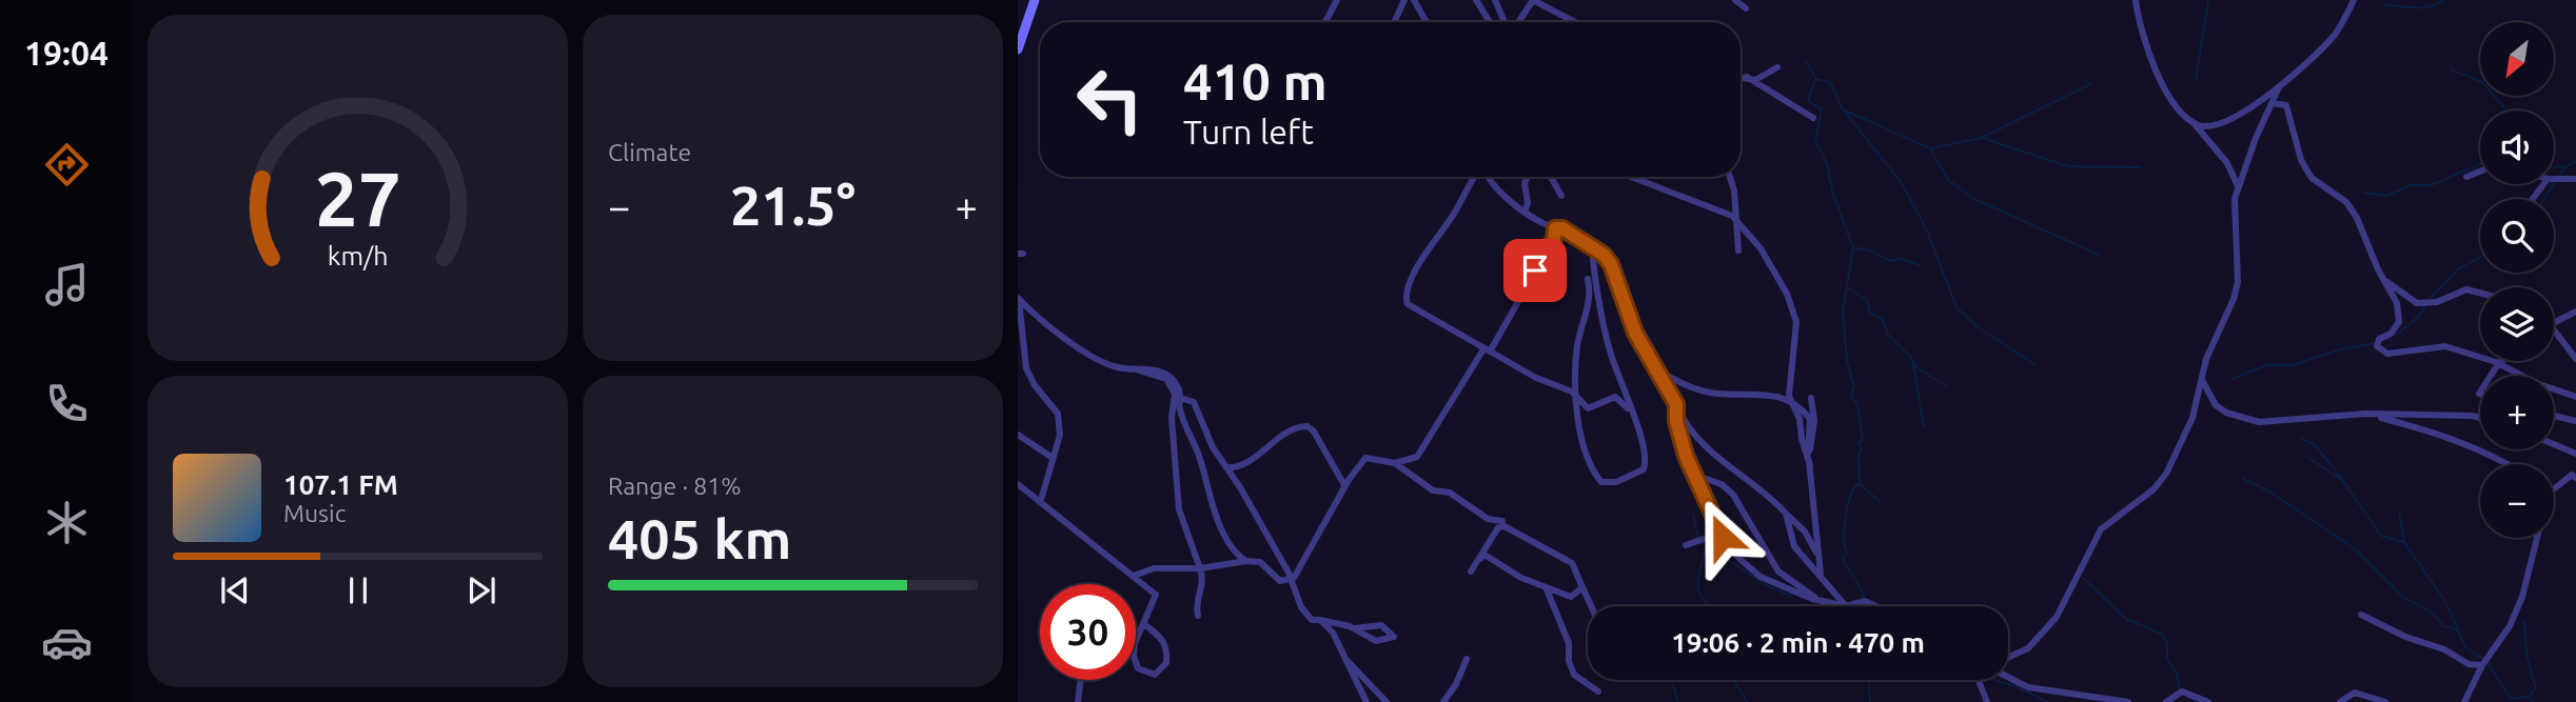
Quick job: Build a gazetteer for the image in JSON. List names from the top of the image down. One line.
{"north":"bottom left","page":{"tabs":"19:04","tile":["Climate",["Range · 81%","405 km"]],"map_buttons":["+","−"],"turn":["410 m","Turn left"],"heat":["−","21.5°","+"],"song":["107.1 FM","Music"],"limit":"30","trip":"19:06 · 2 min · 470 m","gauge":["27","km/h"]}}
